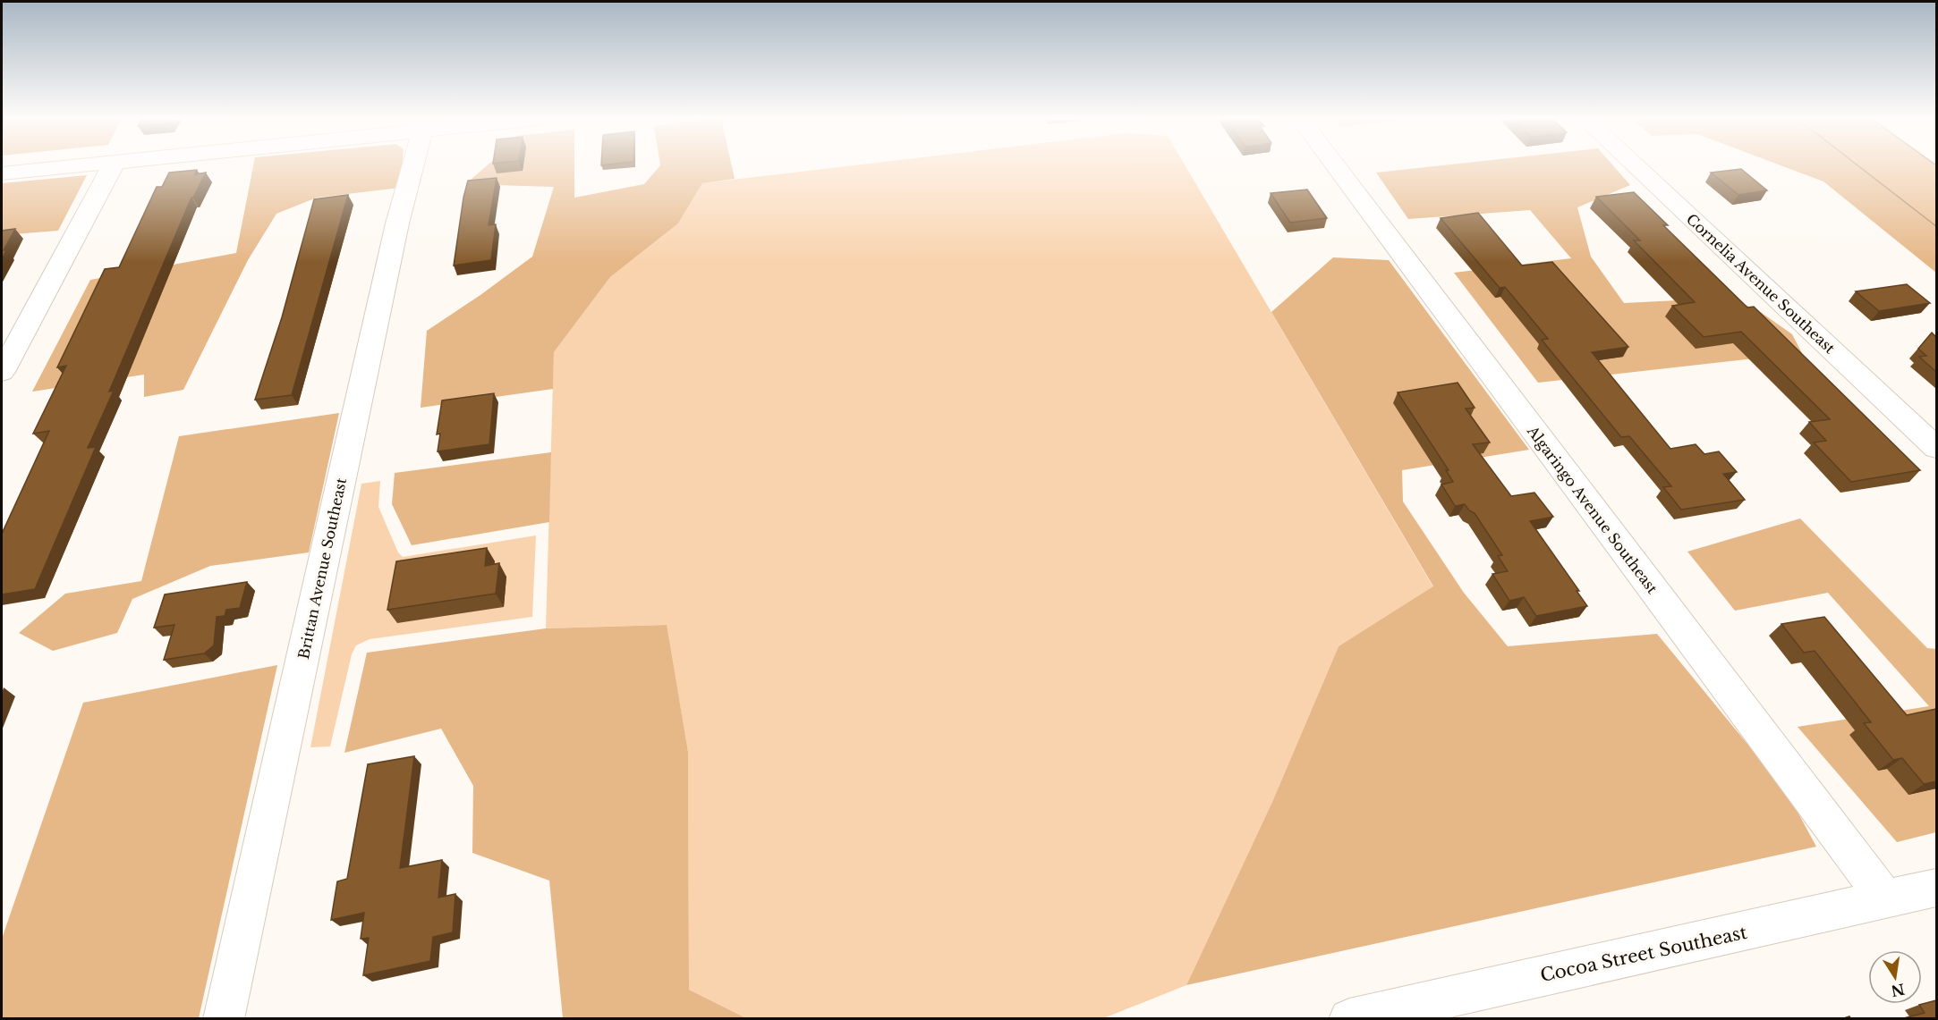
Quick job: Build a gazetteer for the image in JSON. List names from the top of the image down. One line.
{"streets":{"street":["Cornelia Avenue Southeast","Algaringo Avenue Southeast","Brittan Avenue Southeast","Cocoa Street Southeast"]},"crossings":[["Algaringo Avenue Southeast","Cocoa Street Southeast"]],"north":"bottom"}
